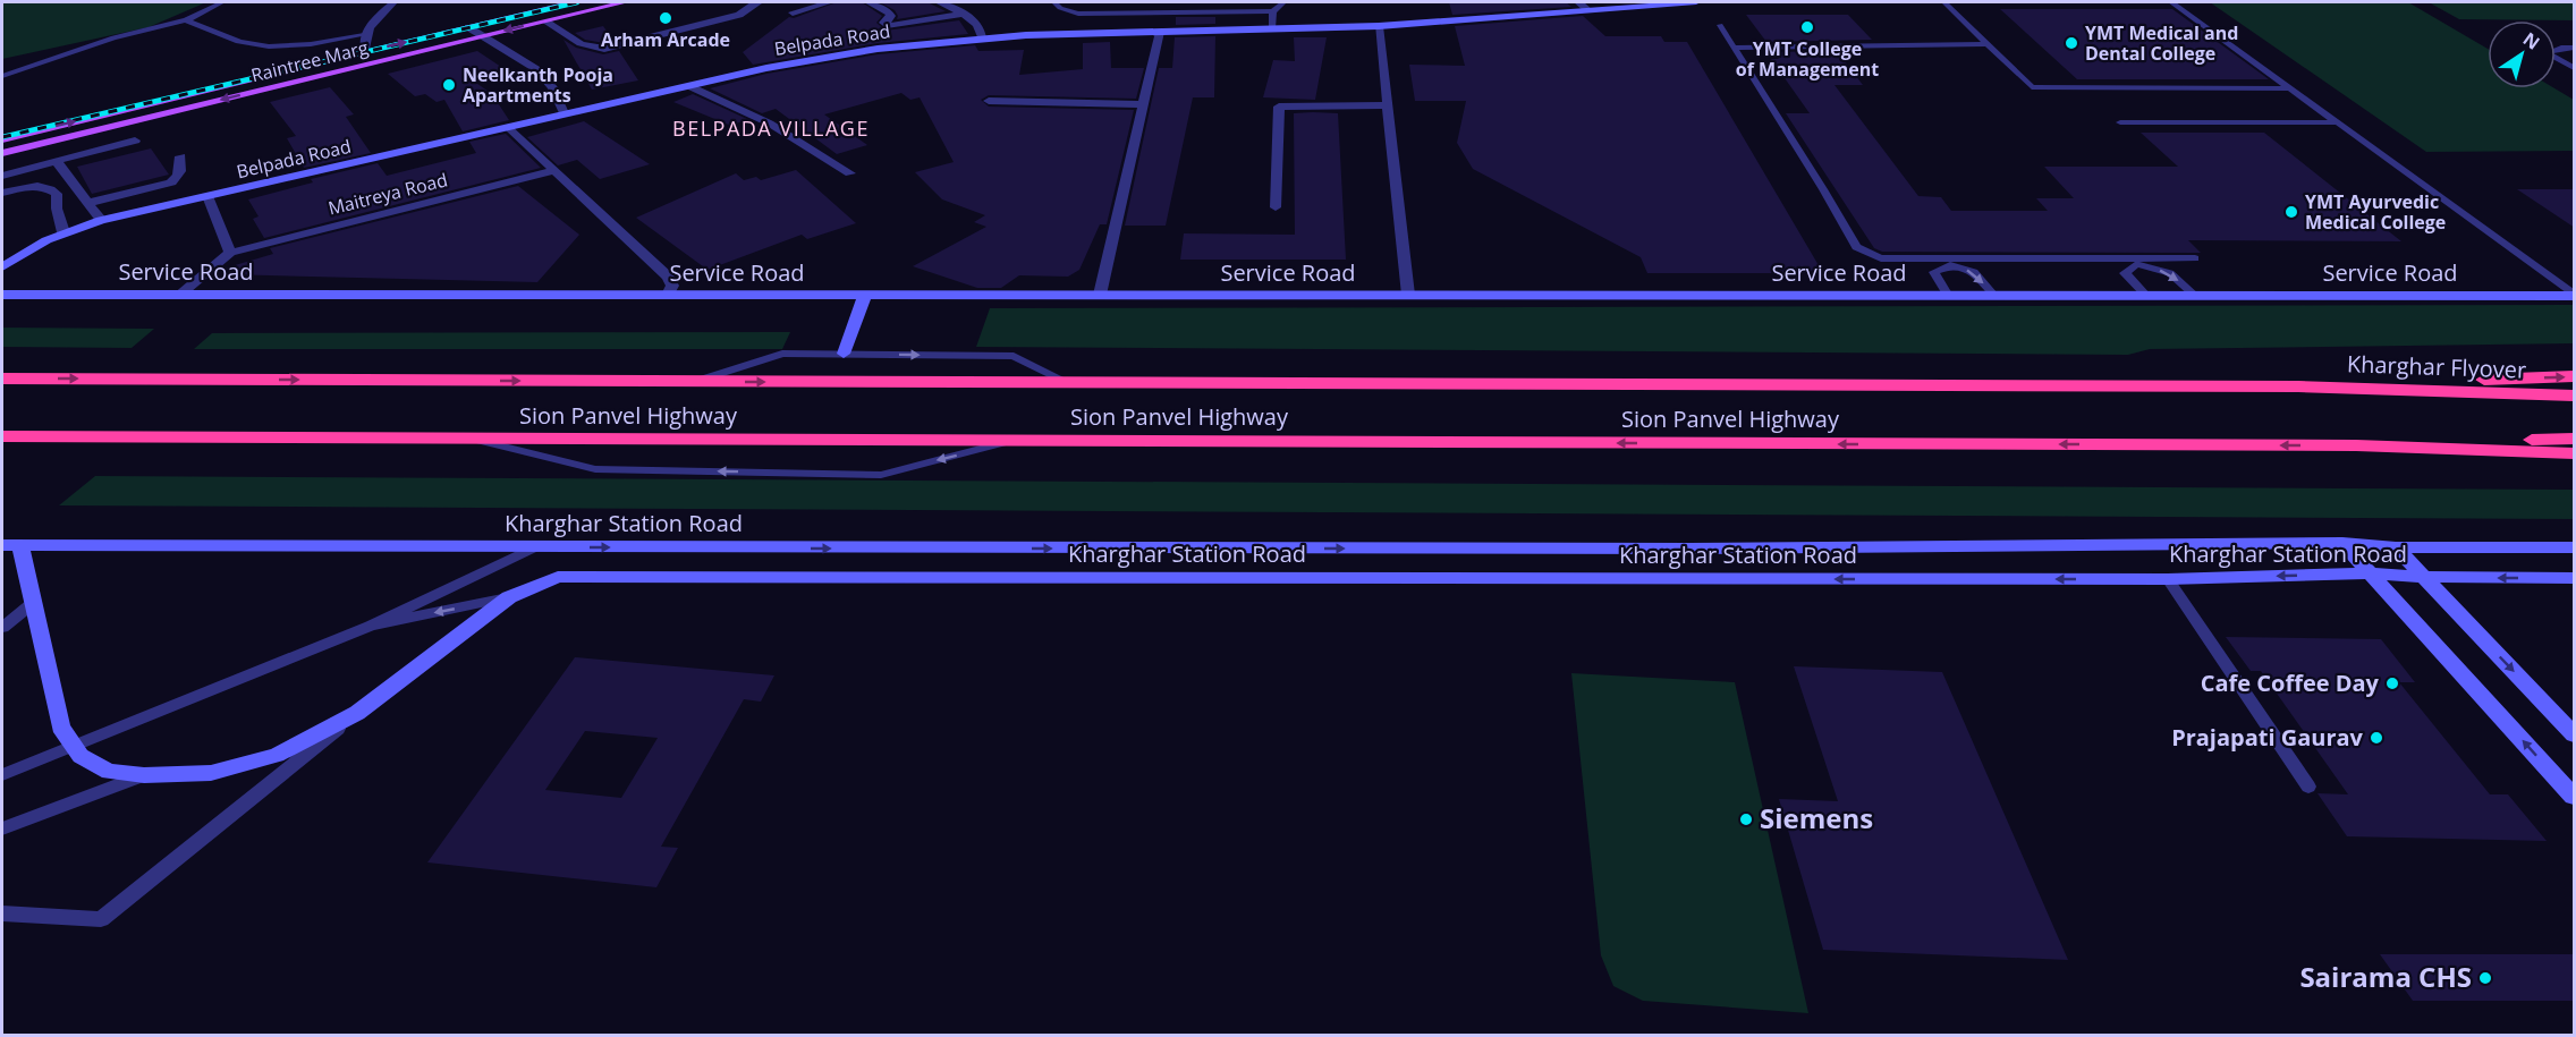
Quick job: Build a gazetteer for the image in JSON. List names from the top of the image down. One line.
{"streets":{"highway":["Kharghar Flyover","Sion Panvel Highway"],"main road":["Raintree Marg"],"street":["Belpada Road","Maitreya Road","Service Road","Kharghar Station Road"]},"crossings":[["Kharghar Flyover","Sion Panvel Highway"]],"districts":["BELPADA VILLAGE"],"places":["Arham Arcade","YMT College of Management","YMT Medical and Dental College","Neelkanth Pooja Apartments","YMT Ayurvedic Medical College","Cafe Coffee Day","Prajapati Gaurav","Siemens","Sairama CHS"],"north":"top right"}
